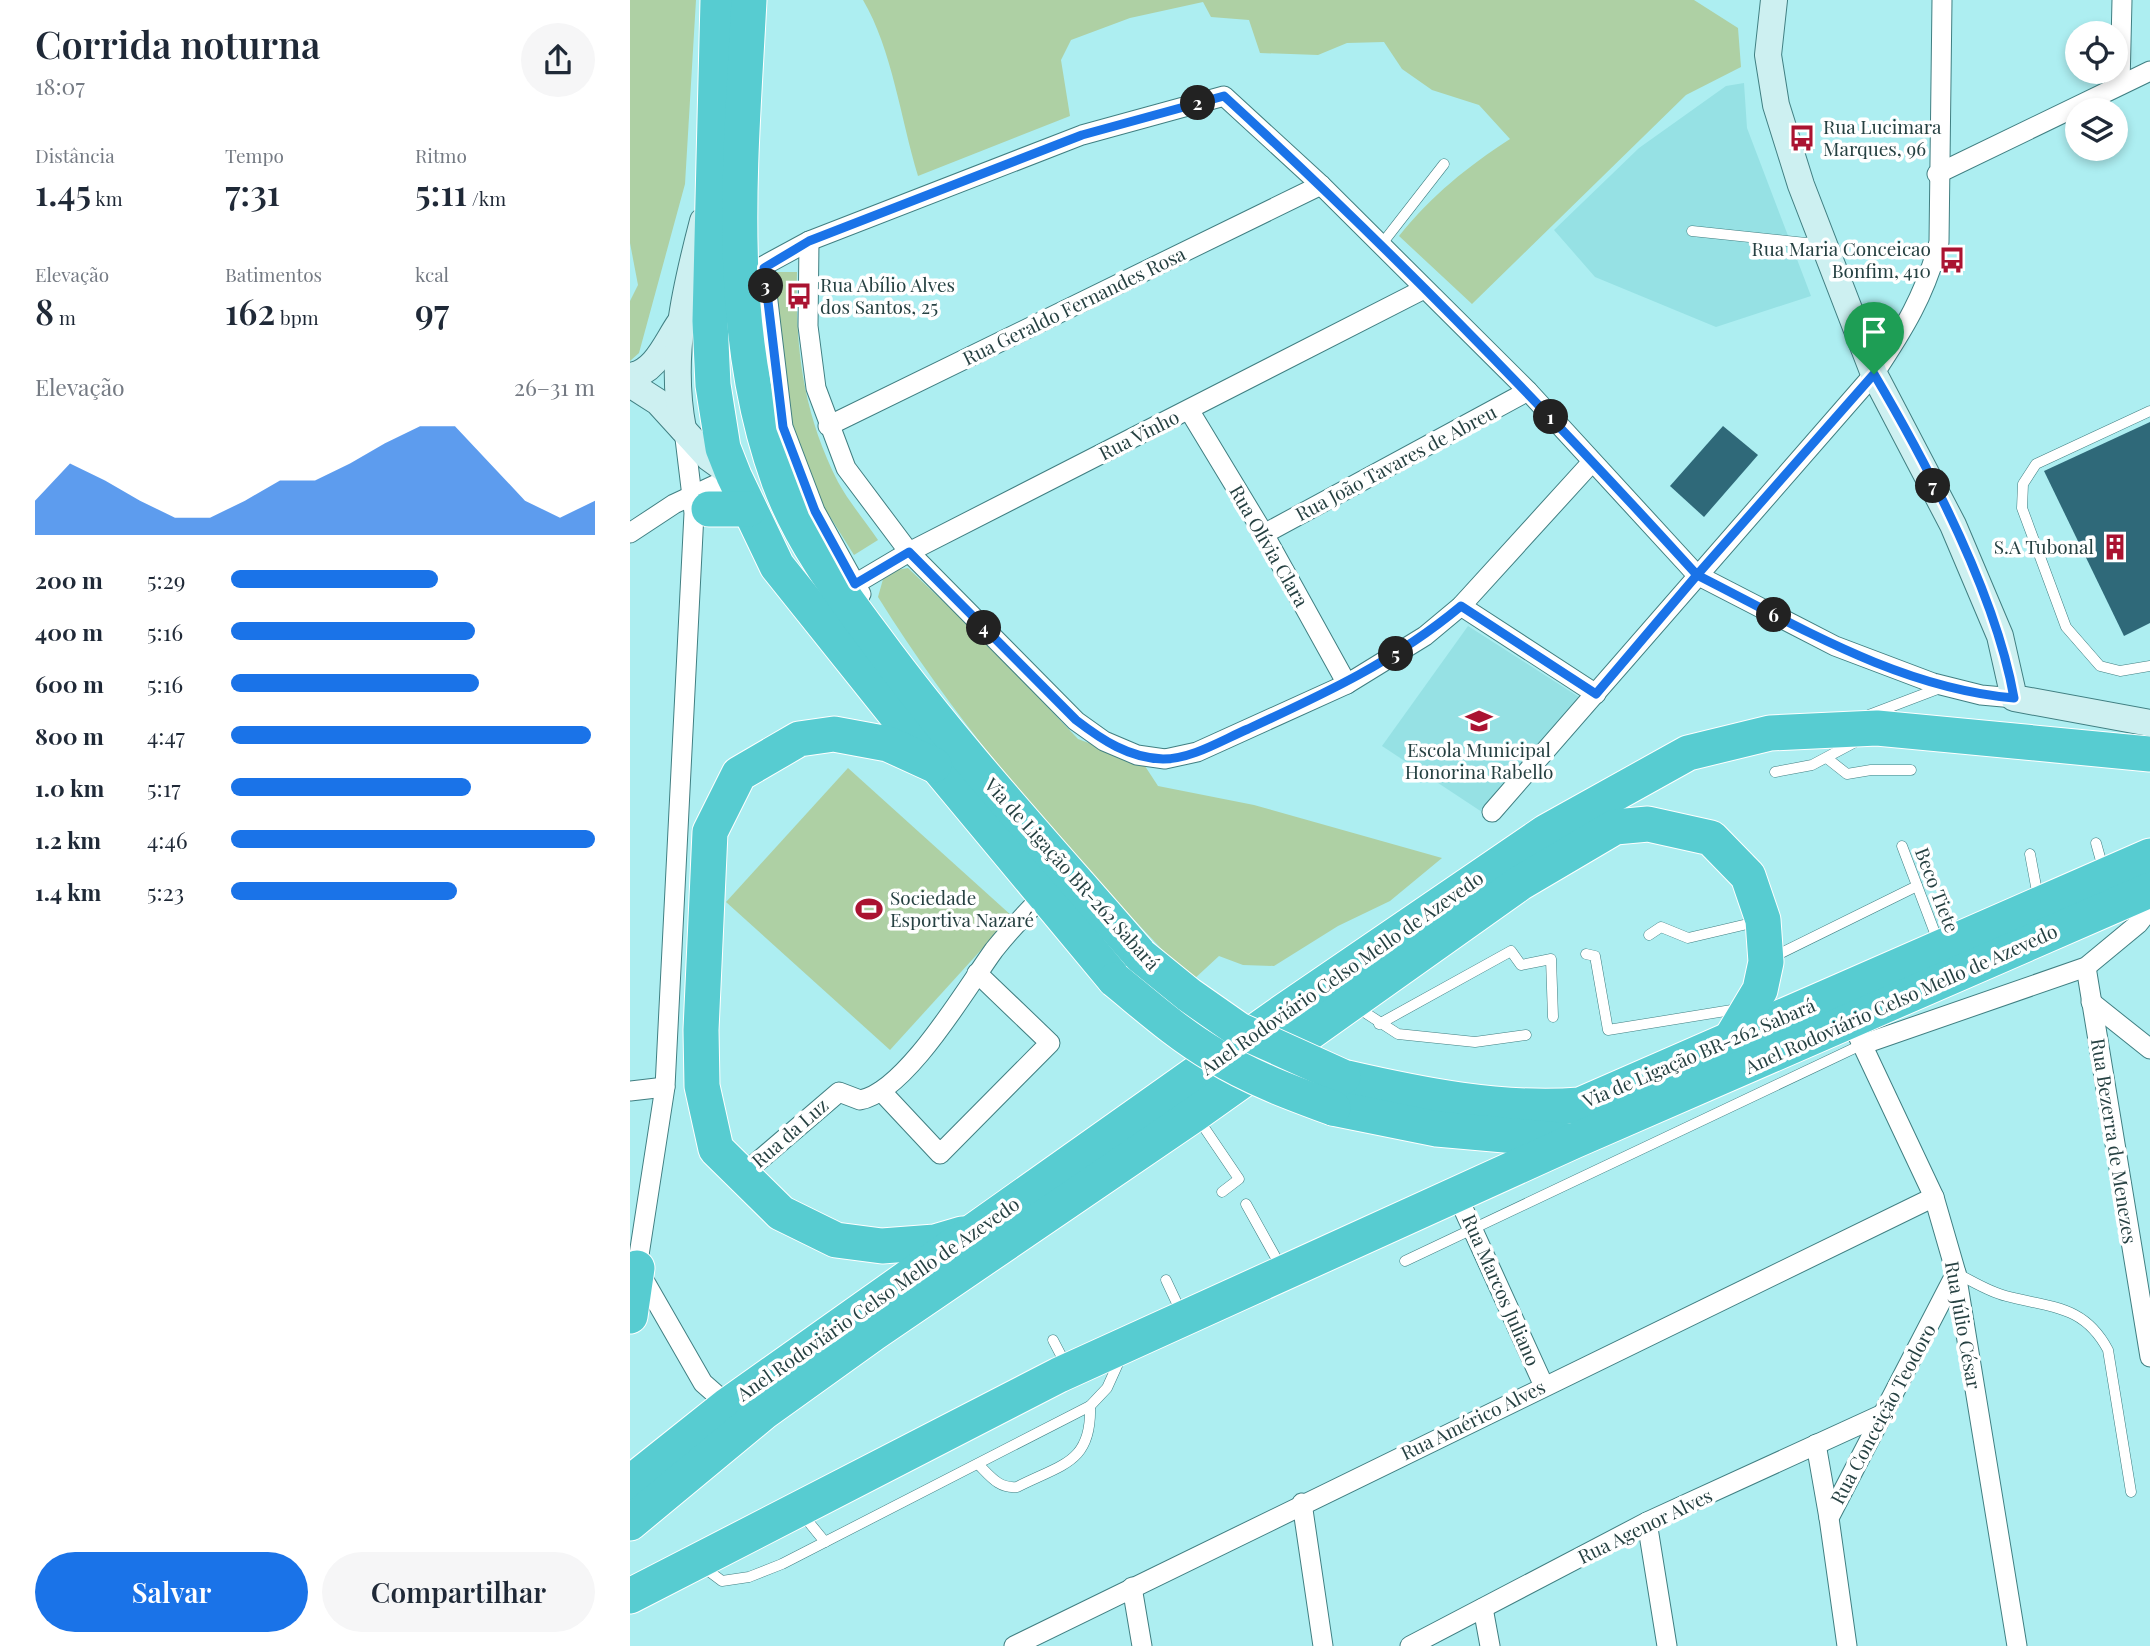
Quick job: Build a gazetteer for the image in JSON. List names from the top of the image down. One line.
{"streets":{"highway":["Via de Ligação BR-262 Sabará","Anel Rodoviário Celso Mello de Azevedo"],"street":["Rua Geraldo Fernandes Rosa","Rua Vinho","Rua João Tavares de Abreu","Rua Olívia Clara","Rua da Luz","Rua Bezerra de Menezes","Rua Marcos Juliano","Rua Júlio César","Rua Conceição Teodoro","Rua Américo Alves","Rua Agenor Alves"],"lane":["Beco Tiete"]},"crossings":[["Rua Vinho","Rua Olívia Clara"],["Rua Vinho","Via de Ligação BR-262 Sabará"],["Rua João Tavares de Abreu","Rua Olívia Clara"],["Via de Ligação BR-262 Sabará","Beco Tiete"],["Via de Ligação BR-262 Sabará","Anel Rodoviário Celso Mello de Azevedo"],["Anel Rodoviário Celso Mello de Azevedo","Rua Marcos Juliano"],["Anel Rodoviário Celso Mello de Azevedo","Rua Júlio César"],["Rua Marcos Juliano","Rua Américo Alves"],["Rua Júlio César","Rua Conceição Teodoro"],["Rua Júlio César","Rua Américo Alves"],["Rua Conceição Teodoro","Rua Agenor Alves"]],"places":{"bus stop":["Rua Lucimara Marques, 96","Rua Maria Conceicao Bonfim, 410","Rua Abílio Alves dos Santos, 25"],"building":["S.A Tubonal"],"school or university":["Escola Municipal Honorina Rabello"],"sports":["Sociedade Esportiva Nazaré"]},"page":{"heading":["Corrida noturna","18:07"],"pins":["2","3","1","7","6","4","5"],"stats":[["Distância","1.45 km"],["Tempo","7:31"],["Ritmo","5:11 /km"],["Elevação","8 m"],["Batimentos","162 bpm"],["kcal","97"]],"chart":["Elevação","26–31 m"],"list":[{"name":"200 m","note":"5:29"},{"name":"400 m","note":"5:16"},{"name":"600 m","note":"5:16"},{"name":"800 m","note":"4:47"},{"name":"1.0 km","note":"5:17"},{"name":"1.2 km","note":"4:46"},{"name":"1.4 km","note":"5:23"}],"buttons":["Salvar","Compartilhar"]}}
